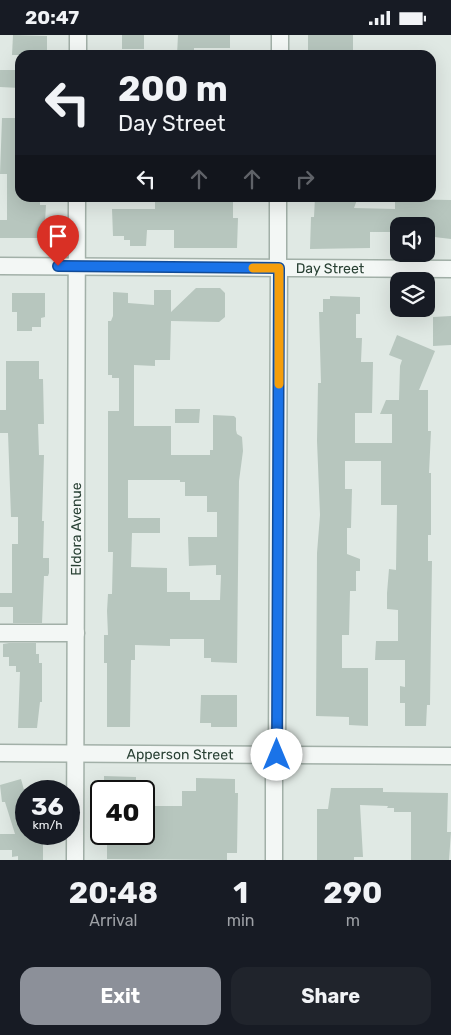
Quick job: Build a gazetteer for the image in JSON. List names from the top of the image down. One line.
{"streets":{"street":["Day Street","Eldora Avenue","Apperson Street"]},"crossings":[["Day Street","Eldora Avenue"],["Eldora Avenue","Apperson Street"]],"page":{"status":"20:47","turn":["200 m","Day Street"],"speed":"36 km/h","limit":"40","eta":["20:48","Arrival","1","min","290","m"],"buttons":["Exit","Share"]}}
